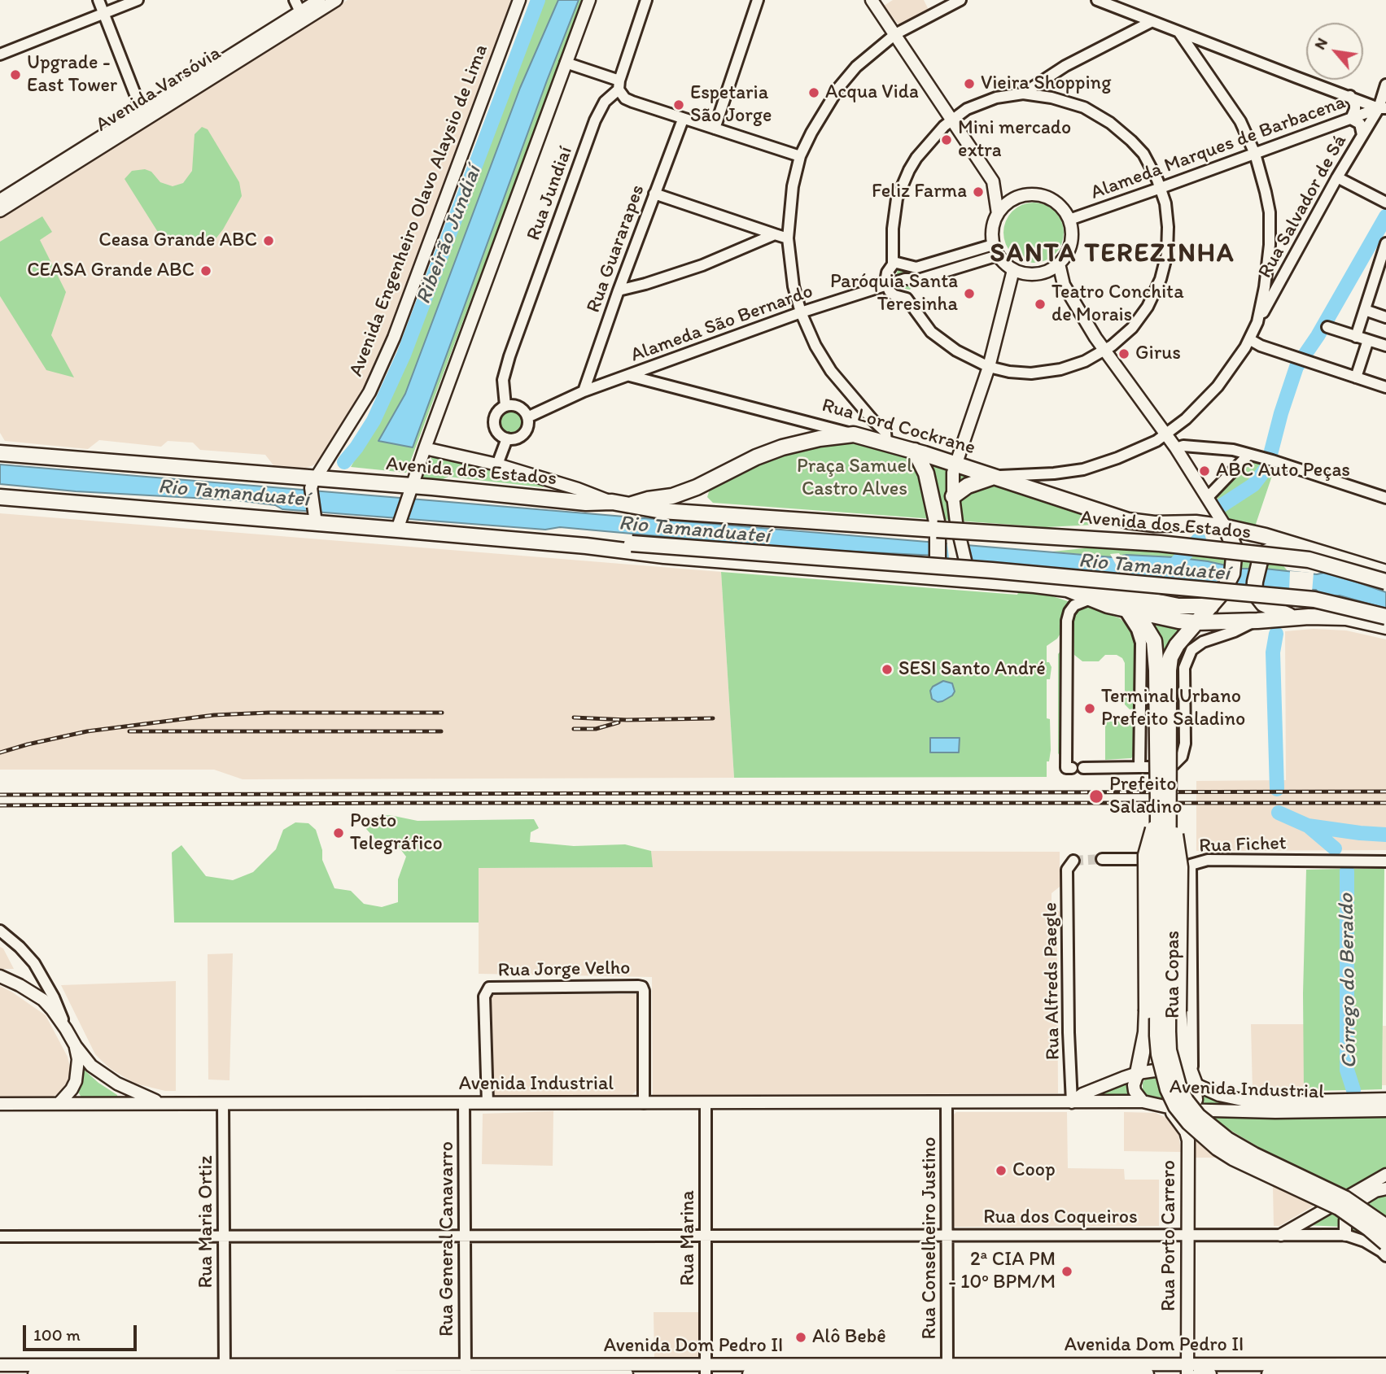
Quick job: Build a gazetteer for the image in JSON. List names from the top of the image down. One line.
{"streets":{"highway":["Rua Lord Cockrane","Avenida dos Estados"],"main road":["Avenida Varsóvia","Avenida Engenheiro Olavo Alaysio de Lima","Avenida Industrial","Rua Porto Carrero","Avenida Dom Pedro II"],"street":["Alameda Marques de Barbacena","Rua Jundiaí","Rua Salvador de Sá","Rua Guararapes","Alameda São Bernardo","Rua Fichet","Rua Jorge Velho","Rua Copas","Rua Alfreds Paegle","Rua dos Coqueiros","Rua Maria Ortiz","Rua Marina","Rua Conselheiro Justino","Rua General Canavarro"]},"crossings":[["Alameda Marques de Barbacena","Rua Salvador de Sá"],["Alameda Marques de Barbacena","Alameda São Bernardo"],["Rua Jundiaí","Alameda São Bernardo"],["Avenida Engenheiro Olavo Alaysio de Lima","Avenida dos Estados"],["Rua Guararapes","Alameda São Bernardo"],["Alameda São Bernardo","Rua Lord Cockrane"],["Rua Lord Cockrane","Avenida dos Estados"],["Rua Fichet","Rua Copas"],["Rua Jorge Velho","Avenida Industrial"],["Rua Copas","Avenida Industrial"],["Rua Alfreds Paegle","Avenida Industrial"],["Avenida Industrial","Rua Maria Ortiz"],["Avenida Industrial","Rua Porto Carrero"],["Avenida Industrial","Rua Marina"],["Avenida Industrial","Rua Conselheiro Justino"],["Avenida Industrial","Rua General Canavarro"],["Rua dos Coqueiros","Rua Maria Ortiz"],["Rua dos Coqueiros","Rua Porto Carrero"],["Rua dos Coqueiros","Rua Marina"],["Rua dos Coqueiros","Rua Conselheiro Justino"],["Rua dos Coqueiros","Rua General Canavarro"],["Rua Maria Ortiz","Avenida Dom Pedro II"],["Rua Porto Carrero","Avenida Dom Pedro II"],["Rua Marina","Avenida Dom Pedro II"],["Rua Conselheiro Justino","Avenida Dom Pedro II"],["Rua General Canavarro","Avenida Dom Pedro II"]],"districts":["SANTA TEREZINHA"],"water":["Ribeirão Jundiaí","Rio Tamanduateí","Córrego do Beraldo"],"parks":["Praça Samuel Castro Alves"],"places":["Upgrade - East Tower","Vieira Shopping","Acqua Vida","Espetaria São Jorge","Mini mercado extra","Feliz Farma","Ceasa Grande ABC","CEASA Grande ABC","Paróquia Santa Teresinha","Teatro Conchita de Morais","Girus","ABC Auto Peças","SESI Santo André","Terminal Urbano Prefeito Saladino","Prefeito Saladino","Posto Telegráfico","Coop","2ª CIA PM - 10º BPM/M","Alô Bebê"],"scale_bar":"100 m","north":"top left"}
